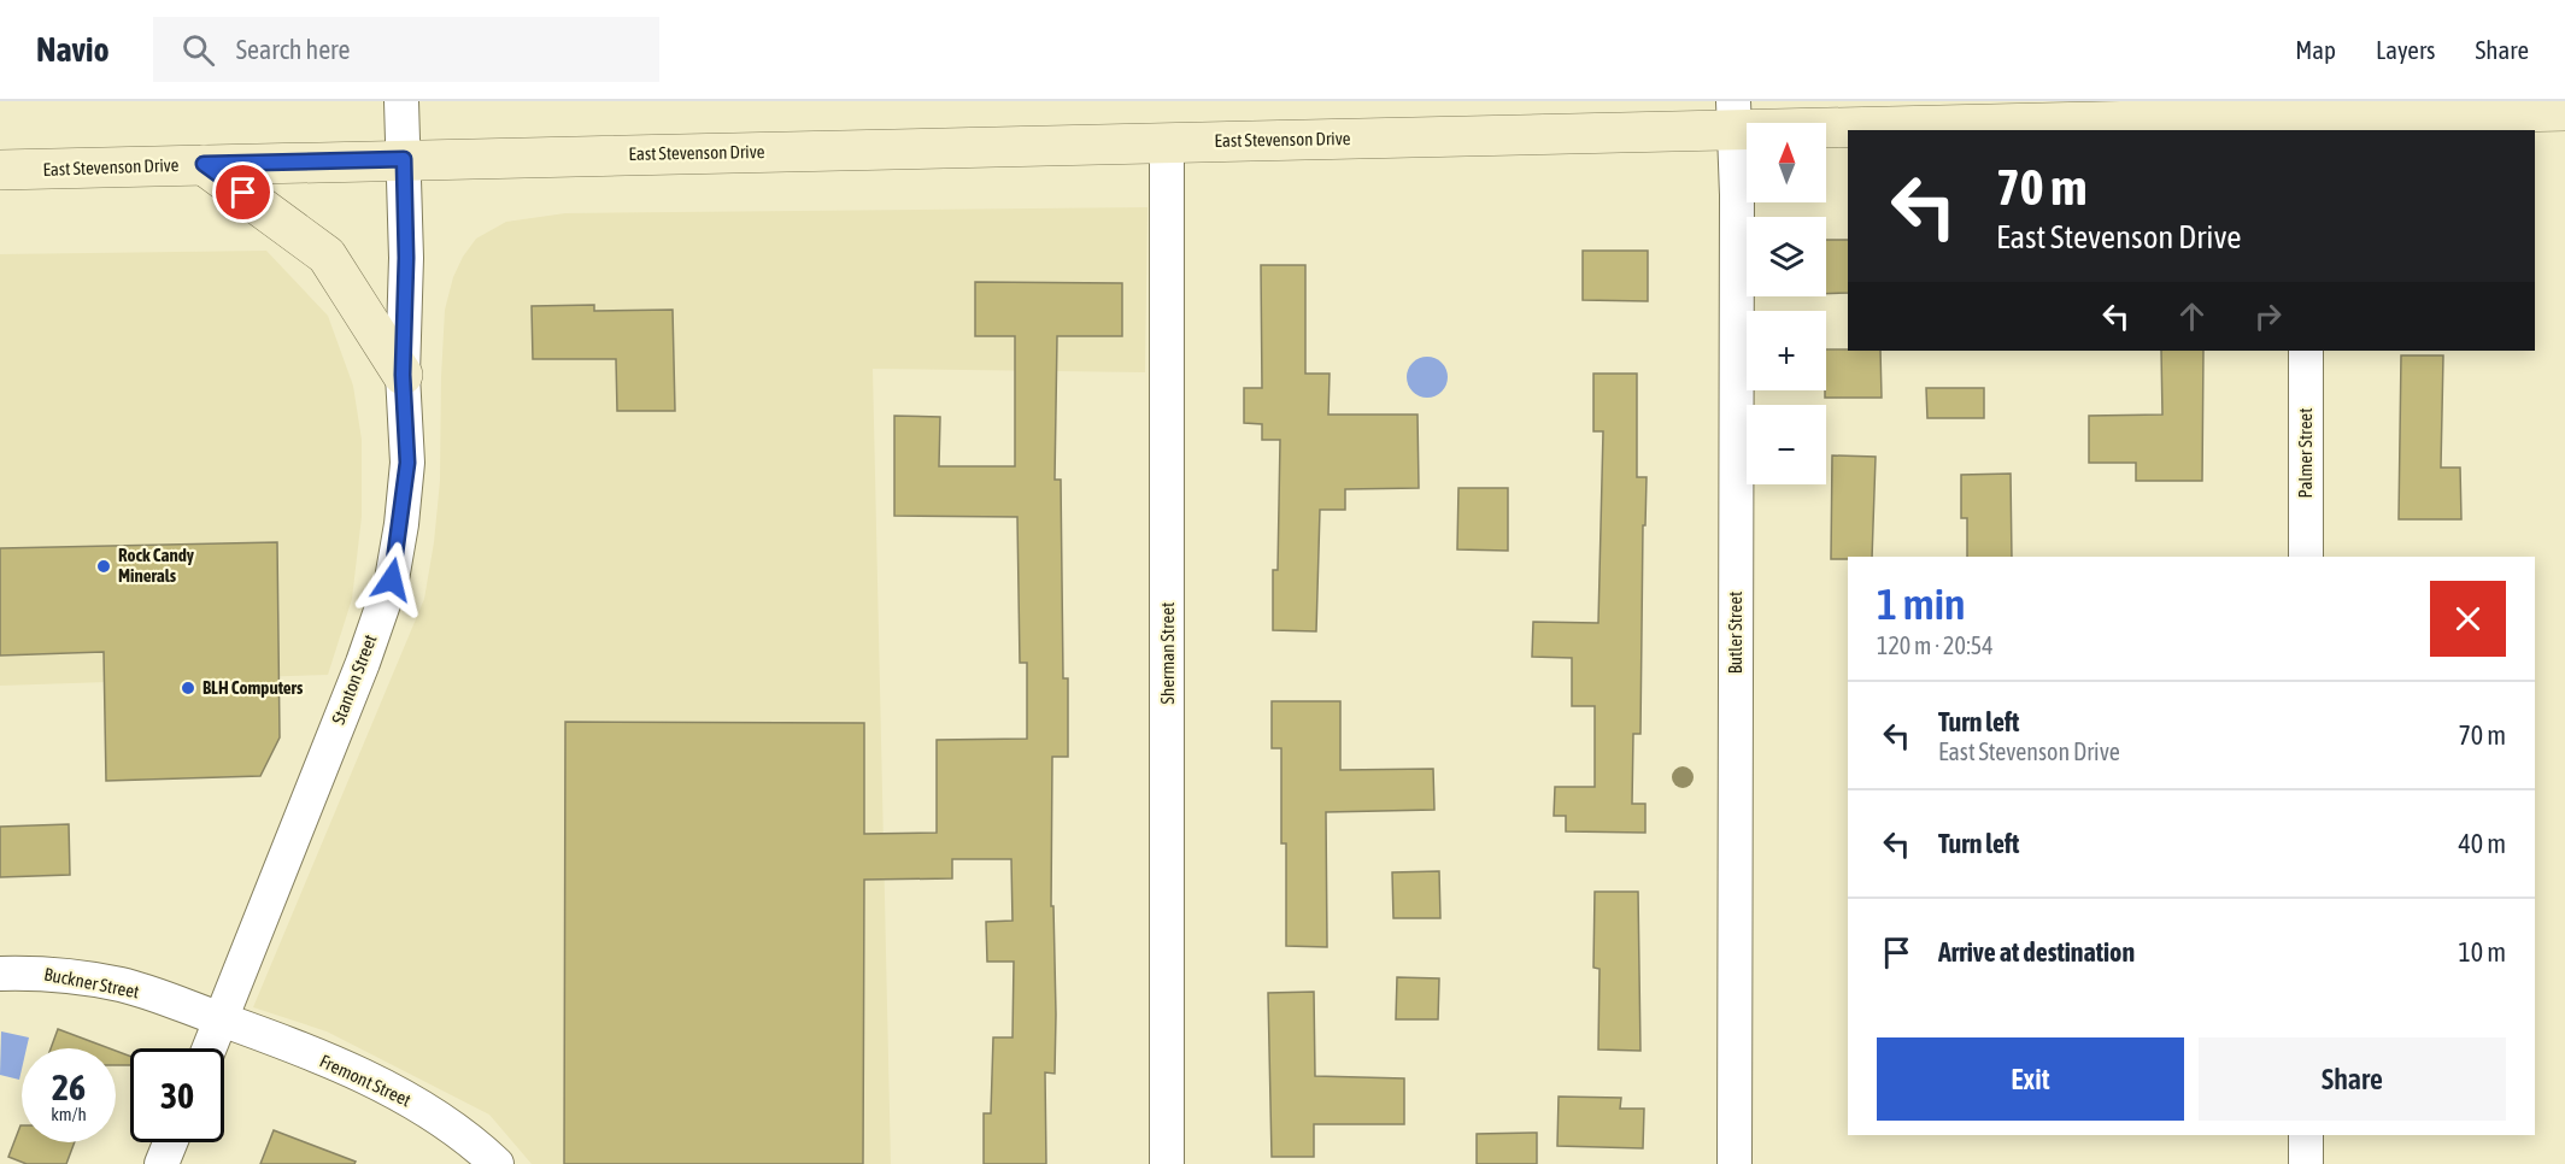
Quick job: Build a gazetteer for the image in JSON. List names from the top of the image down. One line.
{"streets":{"main road":["East Stevenson Drive"],"street":["Palmer Street","Butler Street","Sherman Street","Stanton Street","Buckner Street","Fremont Street"]},"crossings":[["East Stevenson Drive","Butler Street"],["East Stevenson Drive","Sherman Street"],["East Stevenson Drive","Stanton Street"],["Stanton Street","Buckner Street"],["Stanton Street","Fremont Street"],["Buckner Street","Fremont Street"]],"places":["Rock Candy Minerals","BLH Computers"],"north":"top","page":{"header":"Navio","search":"Search here","nav":["Map","Layers","Share"],"map_buttons":["+","−"],"turn":["70 m","East Stevenson Drive"],"heading":["1 min","120 m · 20:54"],"list":[{"name":"Turn left","note":"East Stevenson Drive","value":"70 m"},{"name":"Turn left","value":"40 m"},{"name":"Arrive at destination","value":"10 m"}],"buttons":["Exit","Share"],"speed":"26 km/h","limit":"30"}}
